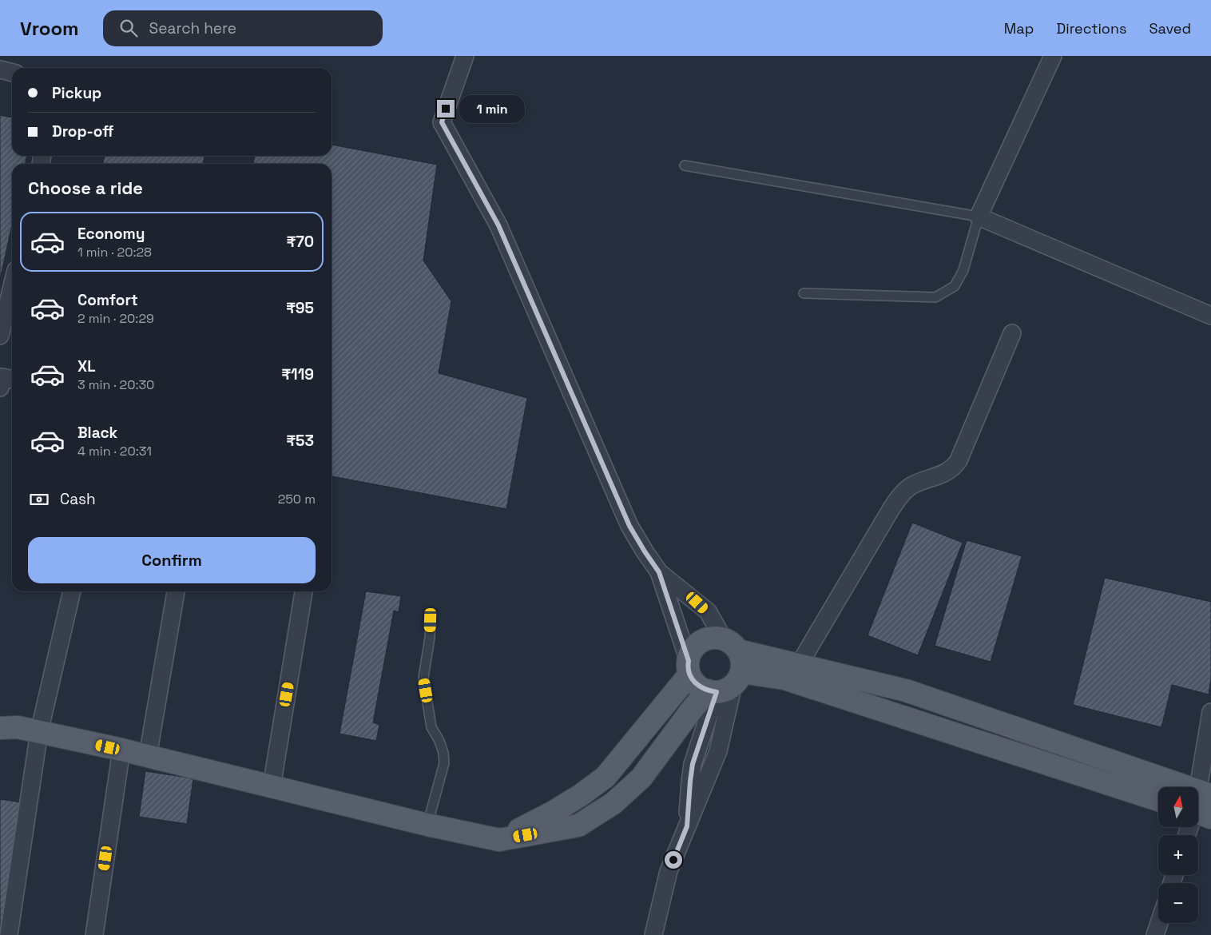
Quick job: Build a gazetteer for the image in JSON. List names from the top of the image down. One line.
{"north":"top","page":{"header":"Vroom","search":"Search here","nav":["Map","Directions","Saved"],"banner":["Pickup","Drop-off"],"bubble":"1 min","heading":"Choose a ride","list":[{"name":"Economy","note":"1 min · 20:28","value":"₹70"},{"name":"Comfort","note":"2 min · 20:29","value":"₹95"},{"name":"XL","note":"3 min · 20:30","value":"₹119"},{"name":"Black","note":"4 min · 20:31","value":"₹53"}],"pay":["Cash","250 m"],"buttons":"Confirm","map_buttons":["+","−"]}}
